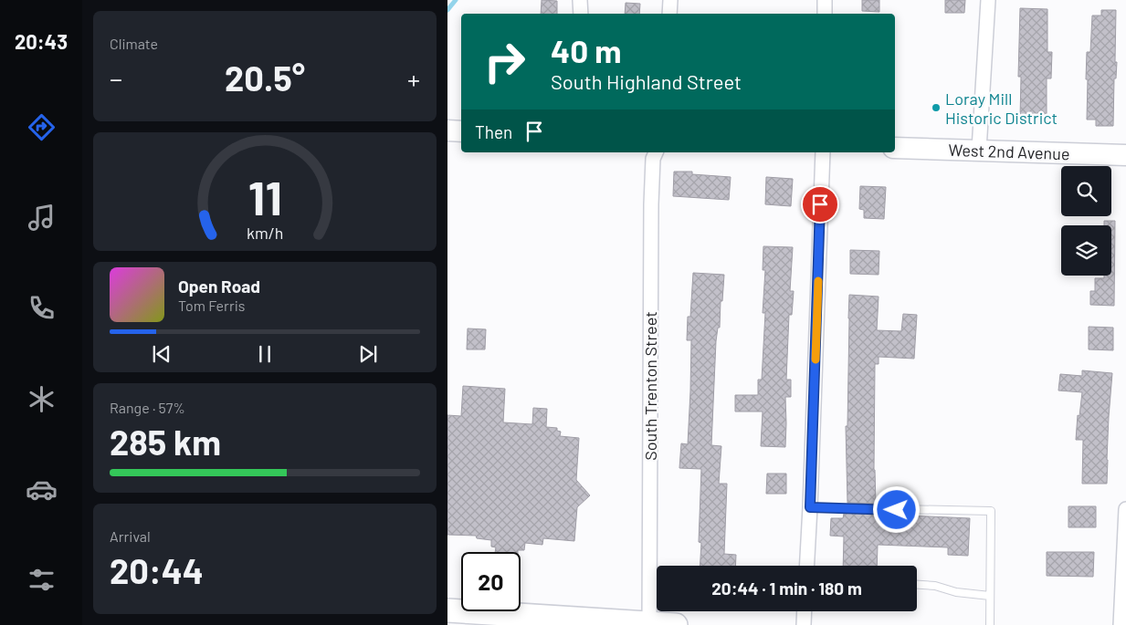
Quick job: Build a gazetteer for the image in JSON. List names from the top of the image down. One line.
{"streets":{"street":["West 2nd Avenue","South Trenton Street"]},"places":["Loray Mill Historic District"],"page":{"tabs":"20:43","tile":["Climate",["Range · 57%","285 km"],["Arrival","20:44"]],"turn":["40 m","South Highland Street"],"heat":["−","20.5°","+"],"then":"Then","song":["Open Road","Tom Ferris"],"limit":"20","trip":"20:44 · 1 min · 180 m","gauge":["11","km/h"]}}
